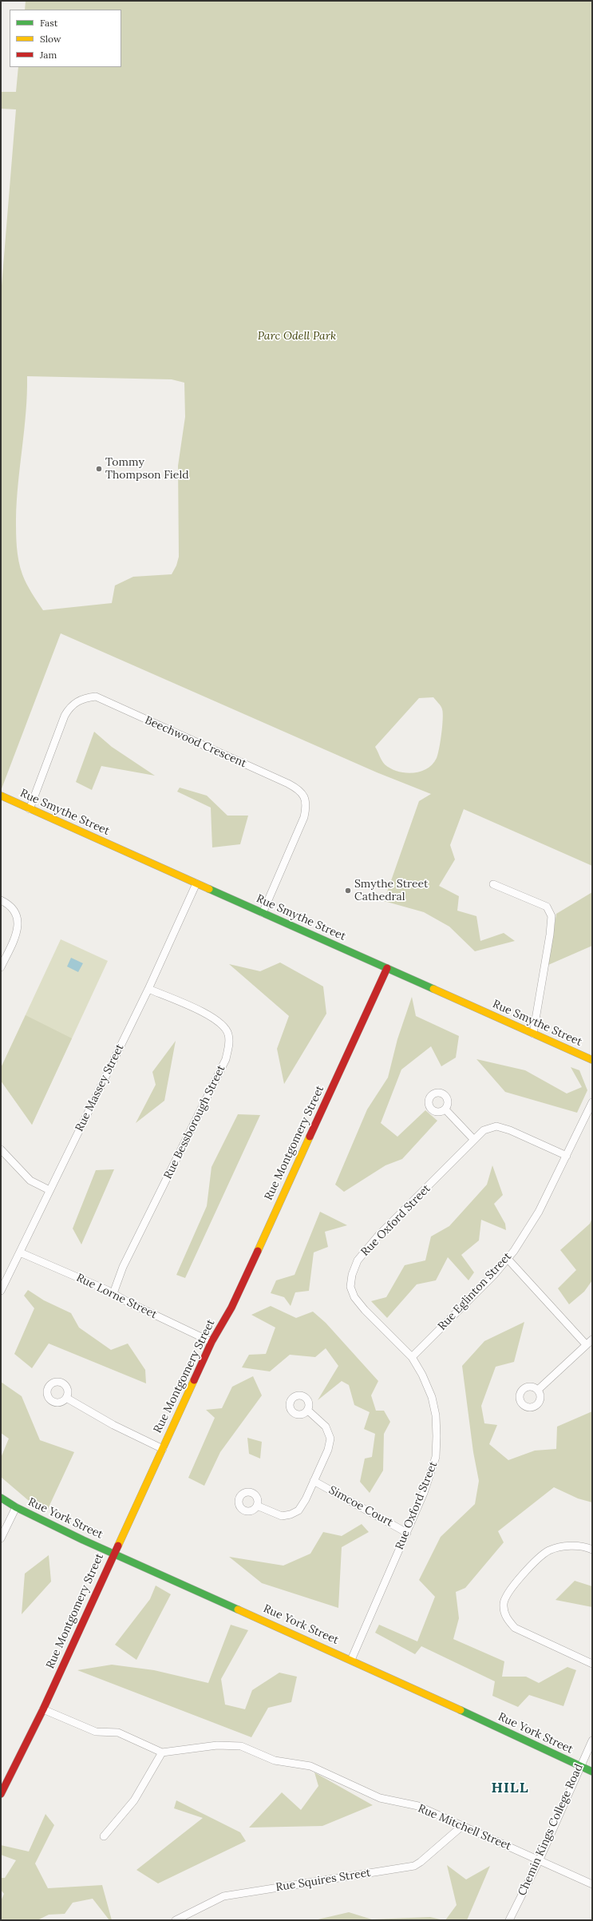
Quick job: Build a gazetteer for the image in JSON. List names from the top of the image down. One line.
{"streets":{"street":["Beechwood Crescent","Rue Smythe Street","Rue Massey Street","Rue Bessborough Street","Rue Montgomery Street","Rue Oxford Street","Rue Eglinton Street","Rue Lorne Street","Simcoe Court","Rue York Street","Rue Mitchell Street","Chemin Kings College Road","Rue Squires Street"]},"crossings":[["Beechwood Crescent","Rue Smythe Street"],["Rue Smythe Street","Rue Massey Street"],["Rue Smythe Street","Rue Montgomery Street"],["Rue Massey Street","Rue Bessborough Street"],["Rue Massey Street","Rue Lorne Street"],["Rue Bessborough Street","Rue Lorne Street"],["Rue Montgomery Street","Rue Lorne Street"],["Rue Montgomery Street","Rue York Street"],["Rue Oxford Street","Rue Eglinton Street"],["Rue Oxford Street","Simcoe Court"],["Rue Oxford Street","Rue York Street"],["Rue York Street","Chemin Kings College Road"],["Rue Mitchell Street","Chemin Kings College Road"],["Rue Mitchell Street","Rue Squires Street"]],"districts":["HILL"],"parks":["Parc Odell Park"],"places":["Tommy Thompson Field","Smythe Street Cathedral"],"legend":["Fast","Slow","Jam"]}
